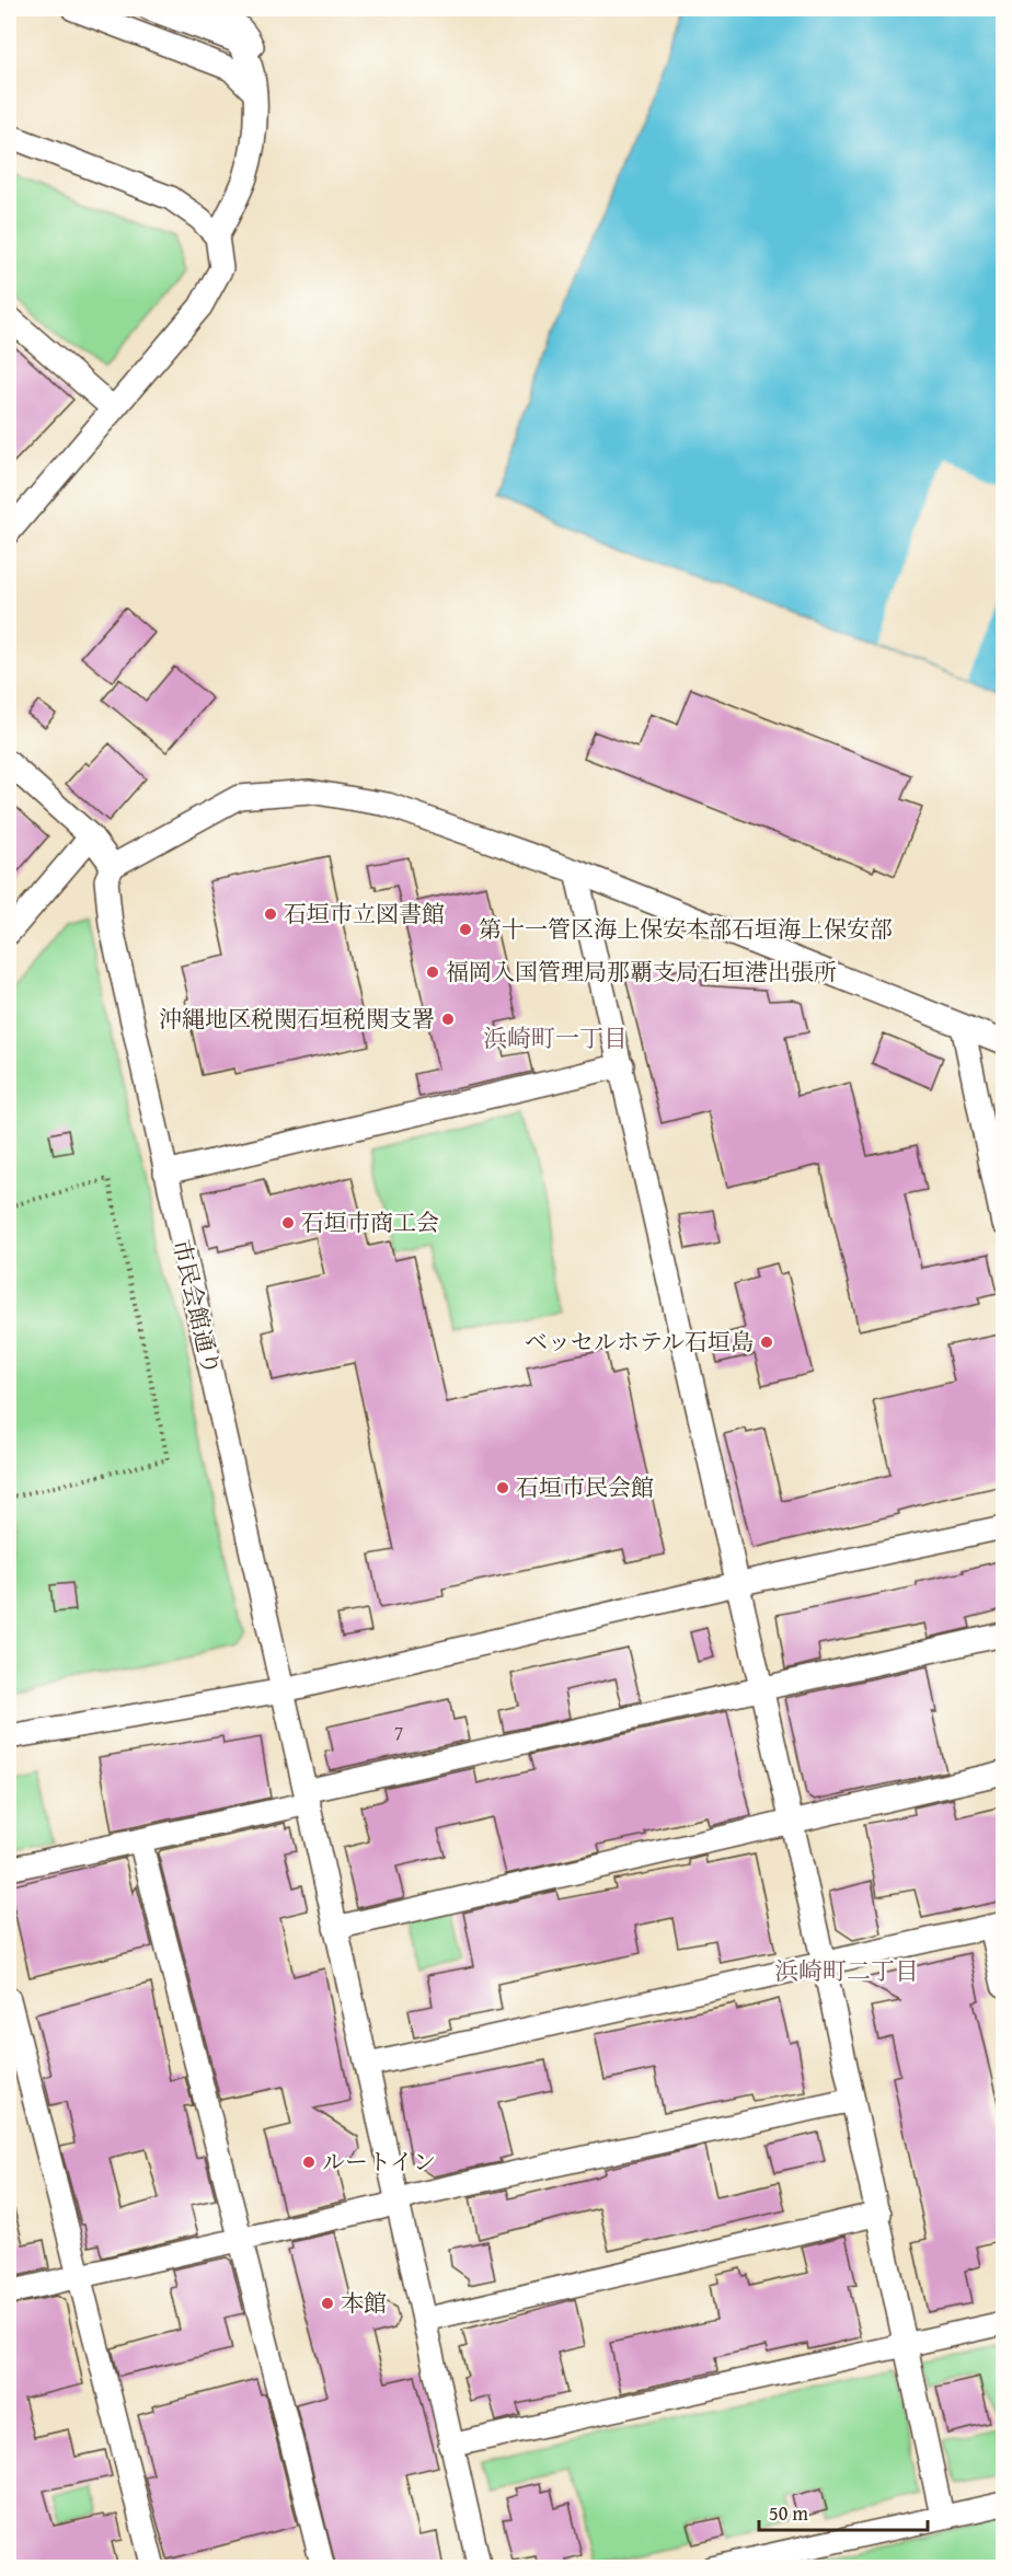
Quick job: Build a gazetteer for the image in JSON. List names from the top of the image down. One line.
{"streets":{"street":["市民会館通り"]},"districts":["浜崎町一丁目","浜崎町二丁目"],"places":["石垣市立図書館","第十一管区海上保安本部石垣海上保安部","福岡入国管理局那覇支局石垣港出張所","沖縄地区税関石垣税関支署","石垣市商工会","ベッセルホテル石垣島","石垣市民会館","ルートイン","本館"],"house_numbers":["7"],"scale_bar":"50 m"}
